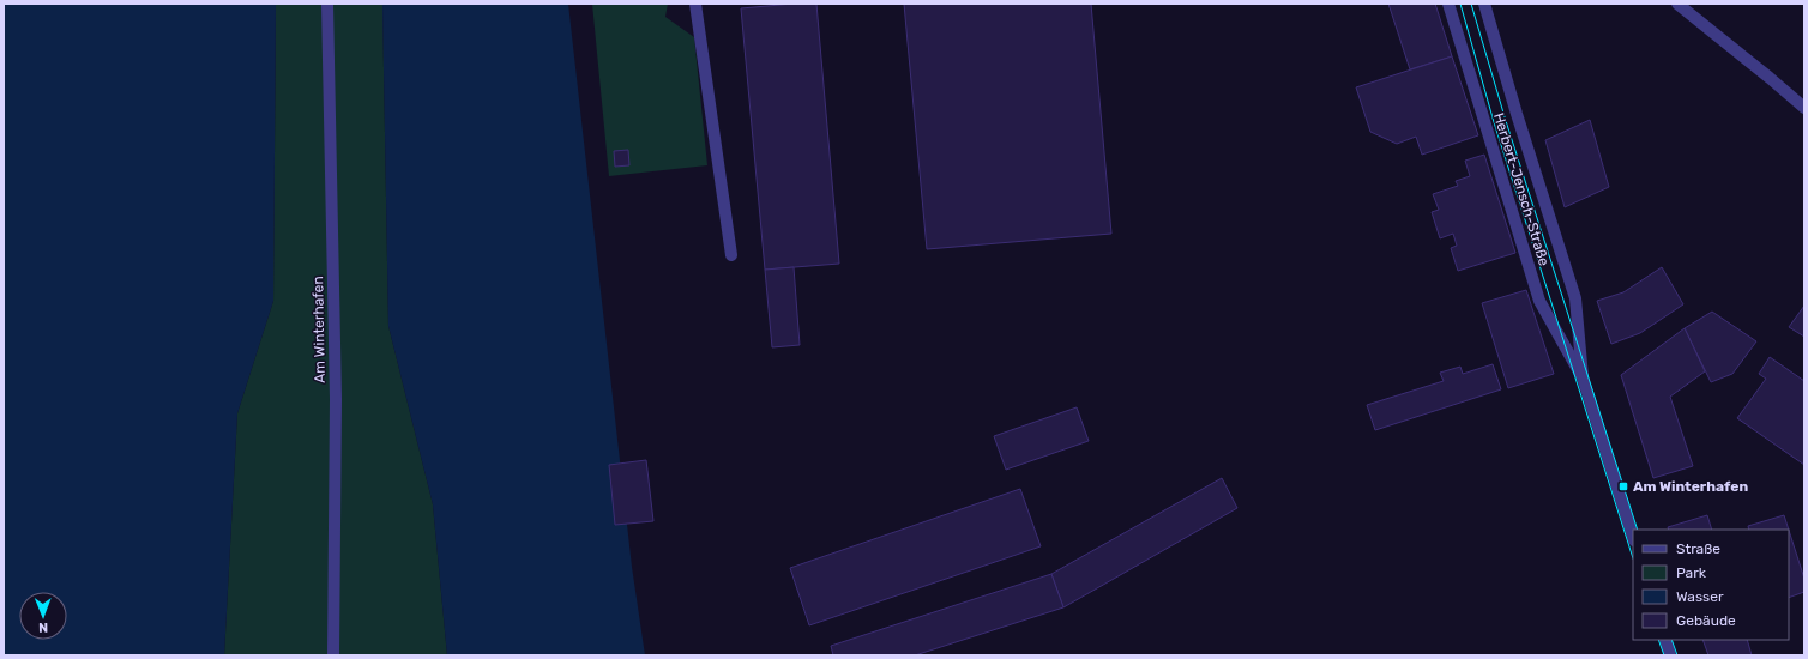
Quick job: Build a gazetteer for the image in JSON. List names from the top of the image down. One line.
{"streets":{"street":["Herbert-Jensch-Straße","Am Winterhafen"]},"places":{"transit":["Am Winterhafen"]},"legend":["Straße","Park","Wasser","Gebäude"],"north":"bottom"}
